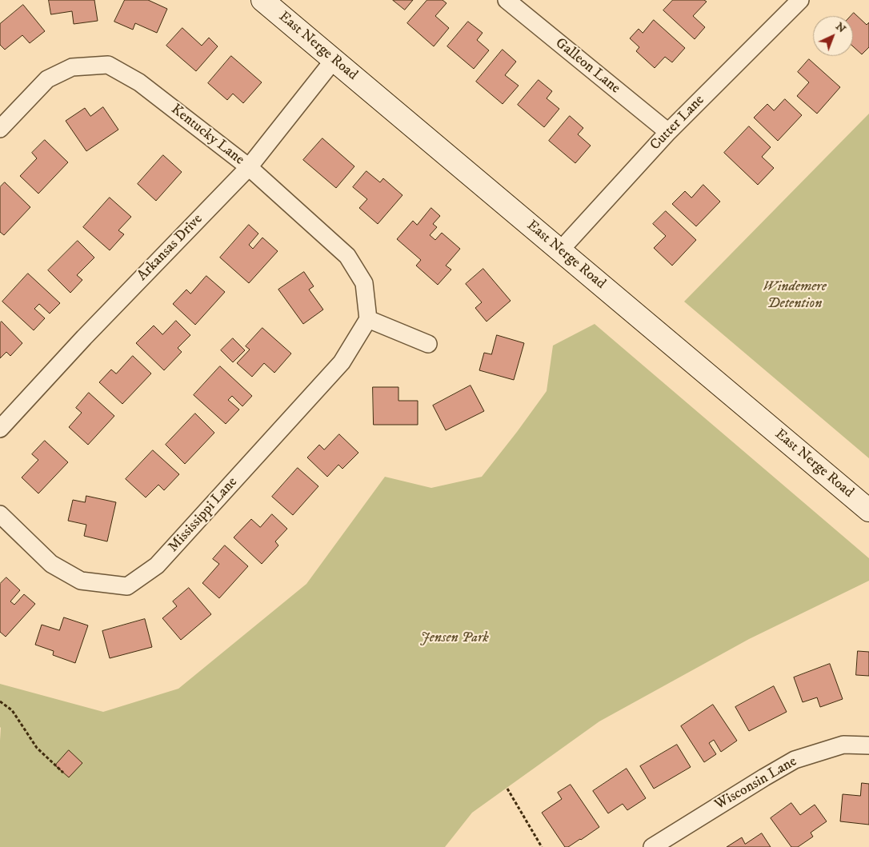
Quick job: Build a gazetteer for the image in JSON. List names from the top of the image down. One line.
{"streets":{"main road":["East Nerge Road"],"street":["Galleon Lane","Cutter Lane","Kentucky Lane","Arkansas Drive","Mississippi Lane","Wisconsin Lane"]},"crossings":[["East Nerge Road","Cutter Lane"],["East Nerge Road","Arkansas Drive"],["Galleon Lane","Cutter Lane"],["Kentucky Lane","Arkansas Drive"],["Kentucky Lane","Mississippi Lane"]],"parks":["Windemere Detention","Jensen Park"],"north":"top right"}
